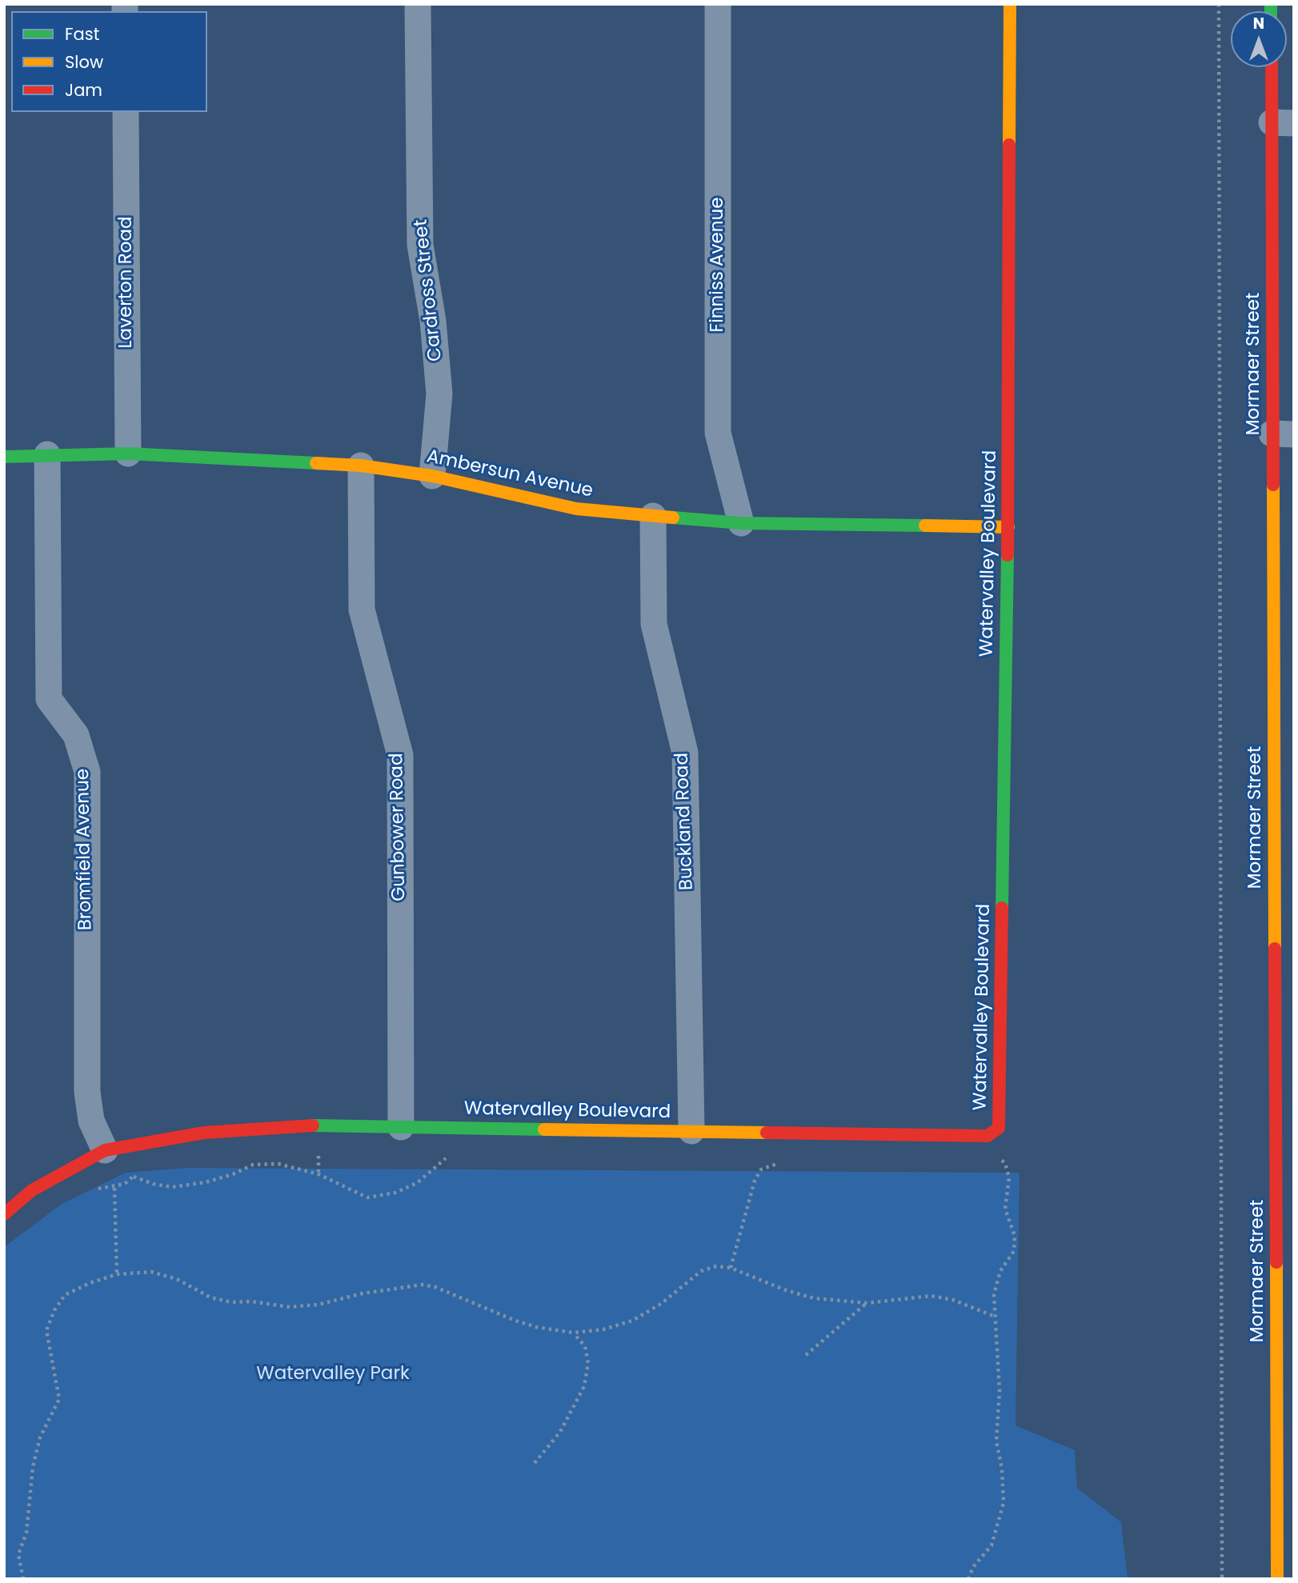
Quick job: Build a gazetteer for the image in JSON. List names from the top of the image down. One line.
{"streets":{"street":["Finniss Avenue","Laverton Road","Cardross Street","Mormaer Street","Ambersun Avenue","Watervalley Boulevard","Buckland Road","Gunbower Road","Bromfield Avenue"]},"crossings":[["Finniss Avenue","Ambersun Avenue"],["Laverton Road","Ambersun Avenue"],["Cardross Street","Ambersun Avenue"],["Ambersun Avenue","Watervalley Boulevard"],["Ambersun Avenue","Buckland Road"],["Ambersun Avenue","Gunbower Road"],["Ambersun Avenue","Bromfield Avenue"],["Watervalley Boulevard","Buckland Road"],["Watervalley Boulevard","Gunbower Road"],["Watervalley Boulevard","Bromfield Avenue"]],"parks":["Watervalley Park"],"legend":["Fast","Slow","Jam"],"north":"top"}
